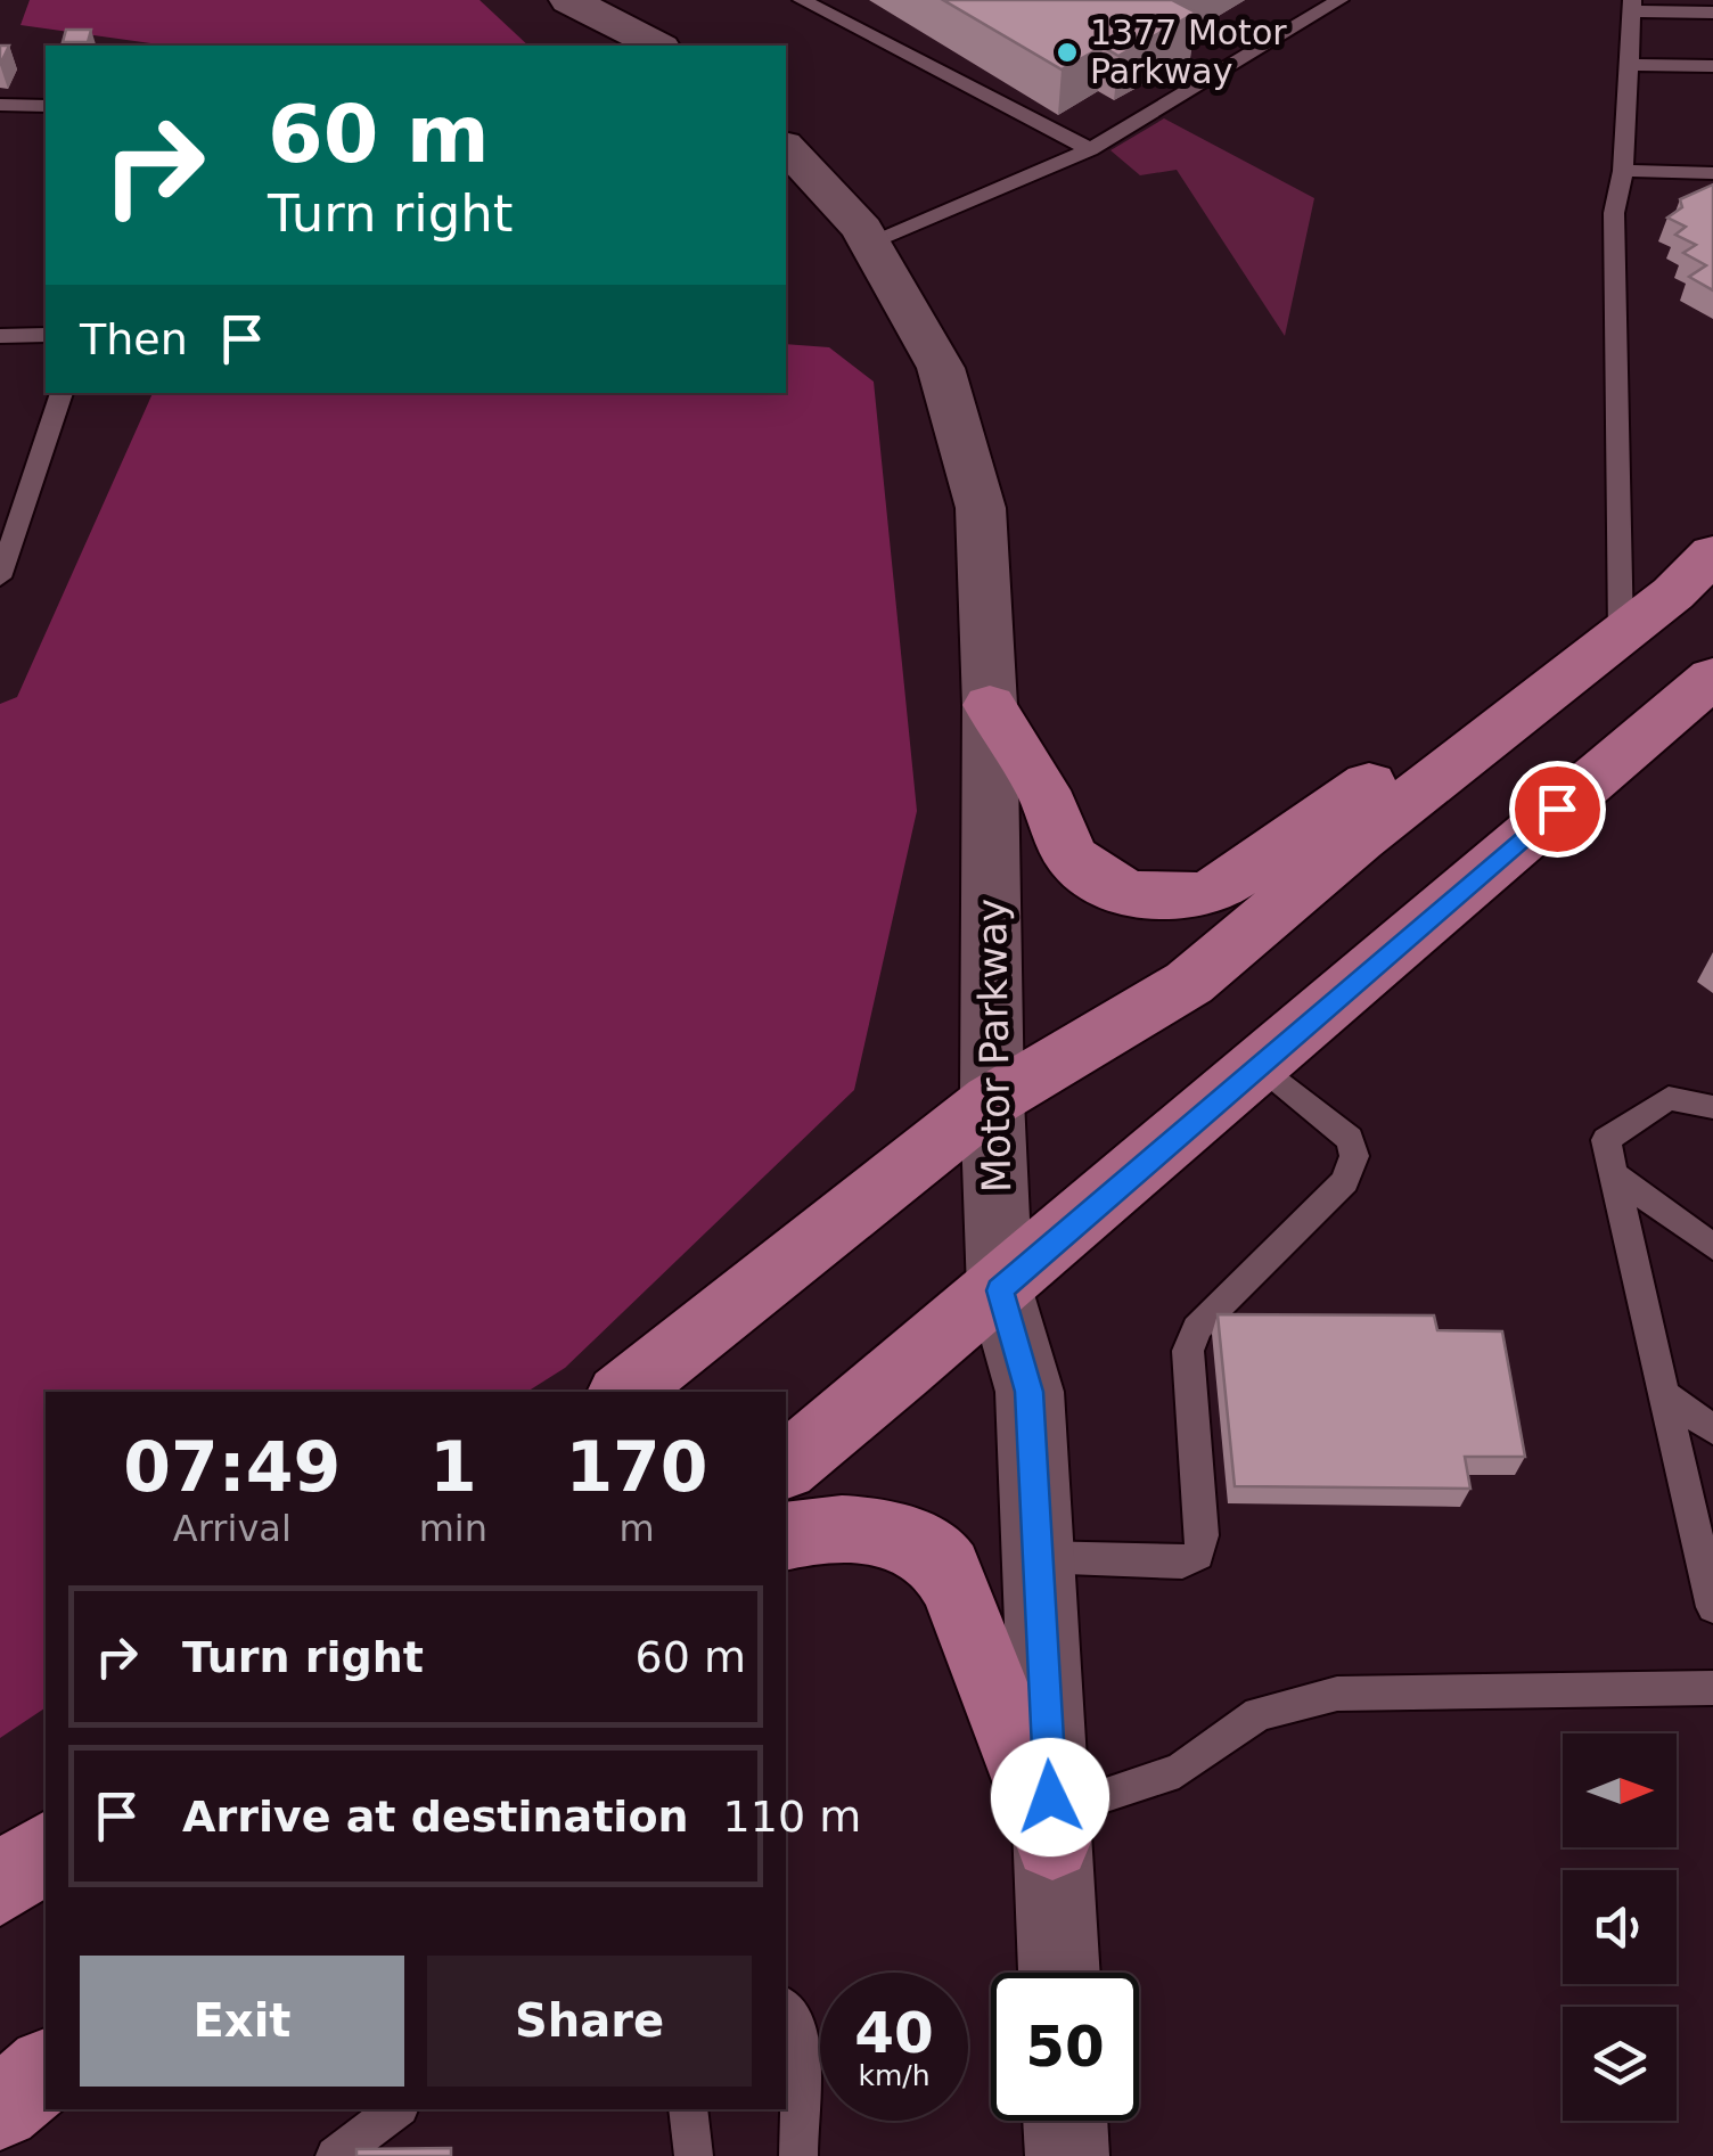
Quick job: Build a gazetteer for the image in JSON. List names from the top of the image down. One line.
{"streets":{"main road":["Motor Parkway"]},"places":["1377 Motor Parkway"],"north":"right","page":{"turn":["60 m","Turn right"],"then":"Then","eta":["07:49","Arrival","1","min","170","m"],"list":[{"name":"Turn right","value":"60 m"},{"name":"Arrive at destination","value":"110 m"}],"buttons":["Exit","Share"],"speed":"40 km/h","limit":"50"}}
